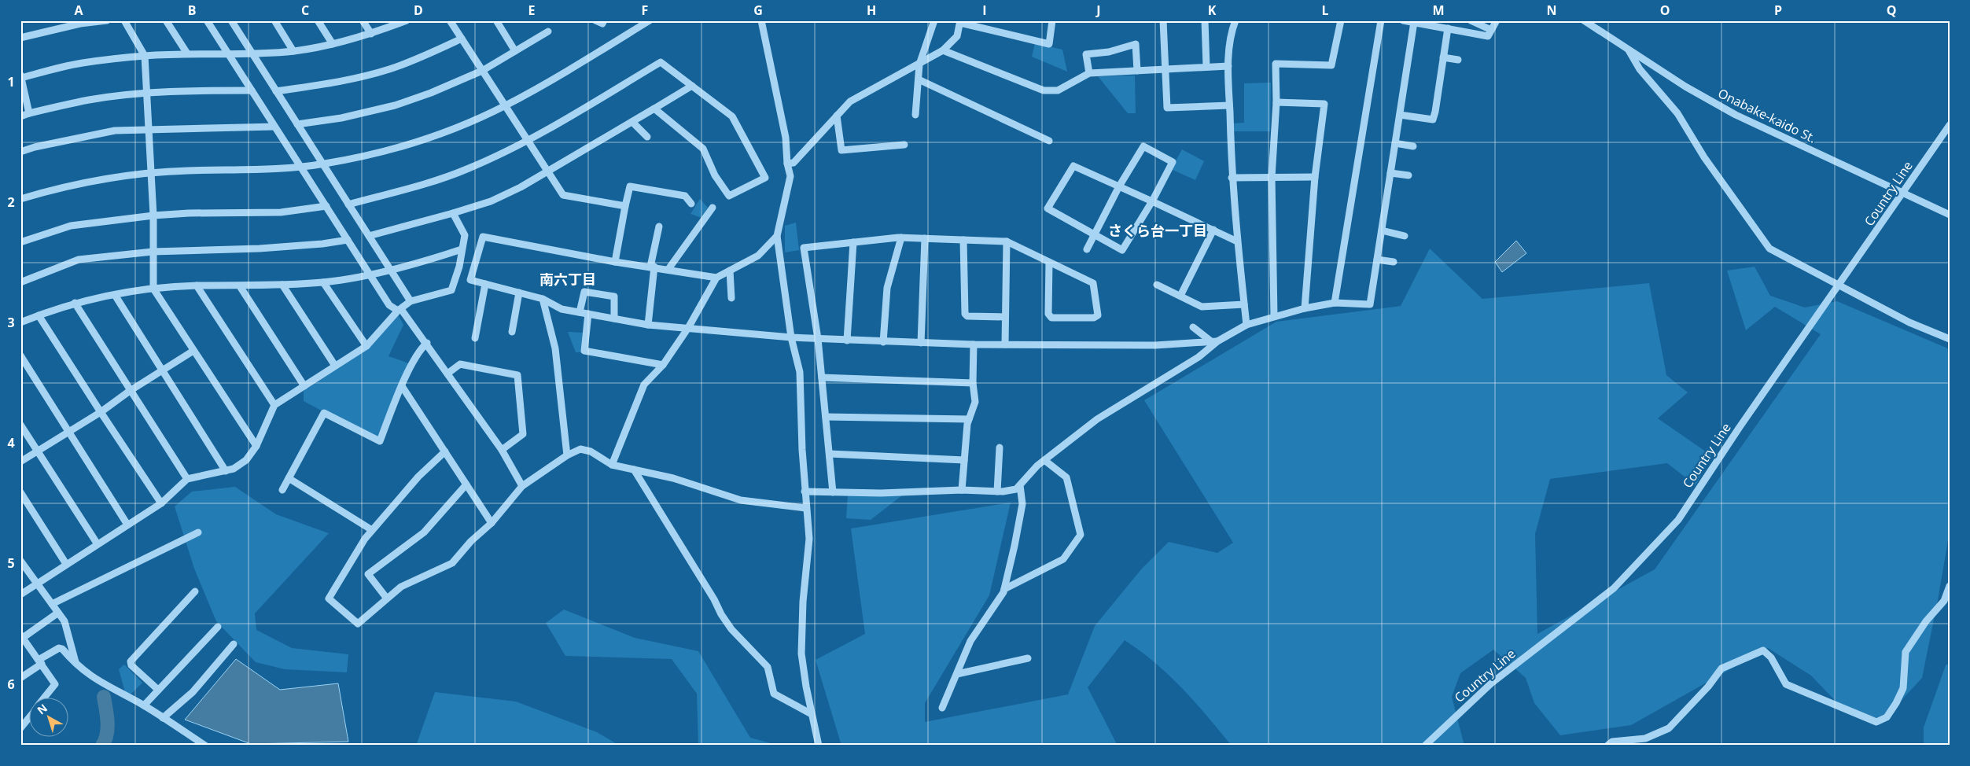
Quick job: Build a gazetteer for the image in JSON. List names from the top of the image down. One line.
{"streets":{"street":["Onabake-kaido St.","Country Line"]},"crossings":[["Onabake-kaido St.","Country Line"]],"districts":["さくら台一丁目","南六丁目"],"north":"top left","grid":{"columns":["A","B","C","D","E","F","G","H","I","J","K","L","M","N","O","P","Q"],"rows":["1","2","3","4","5","6"]}}
